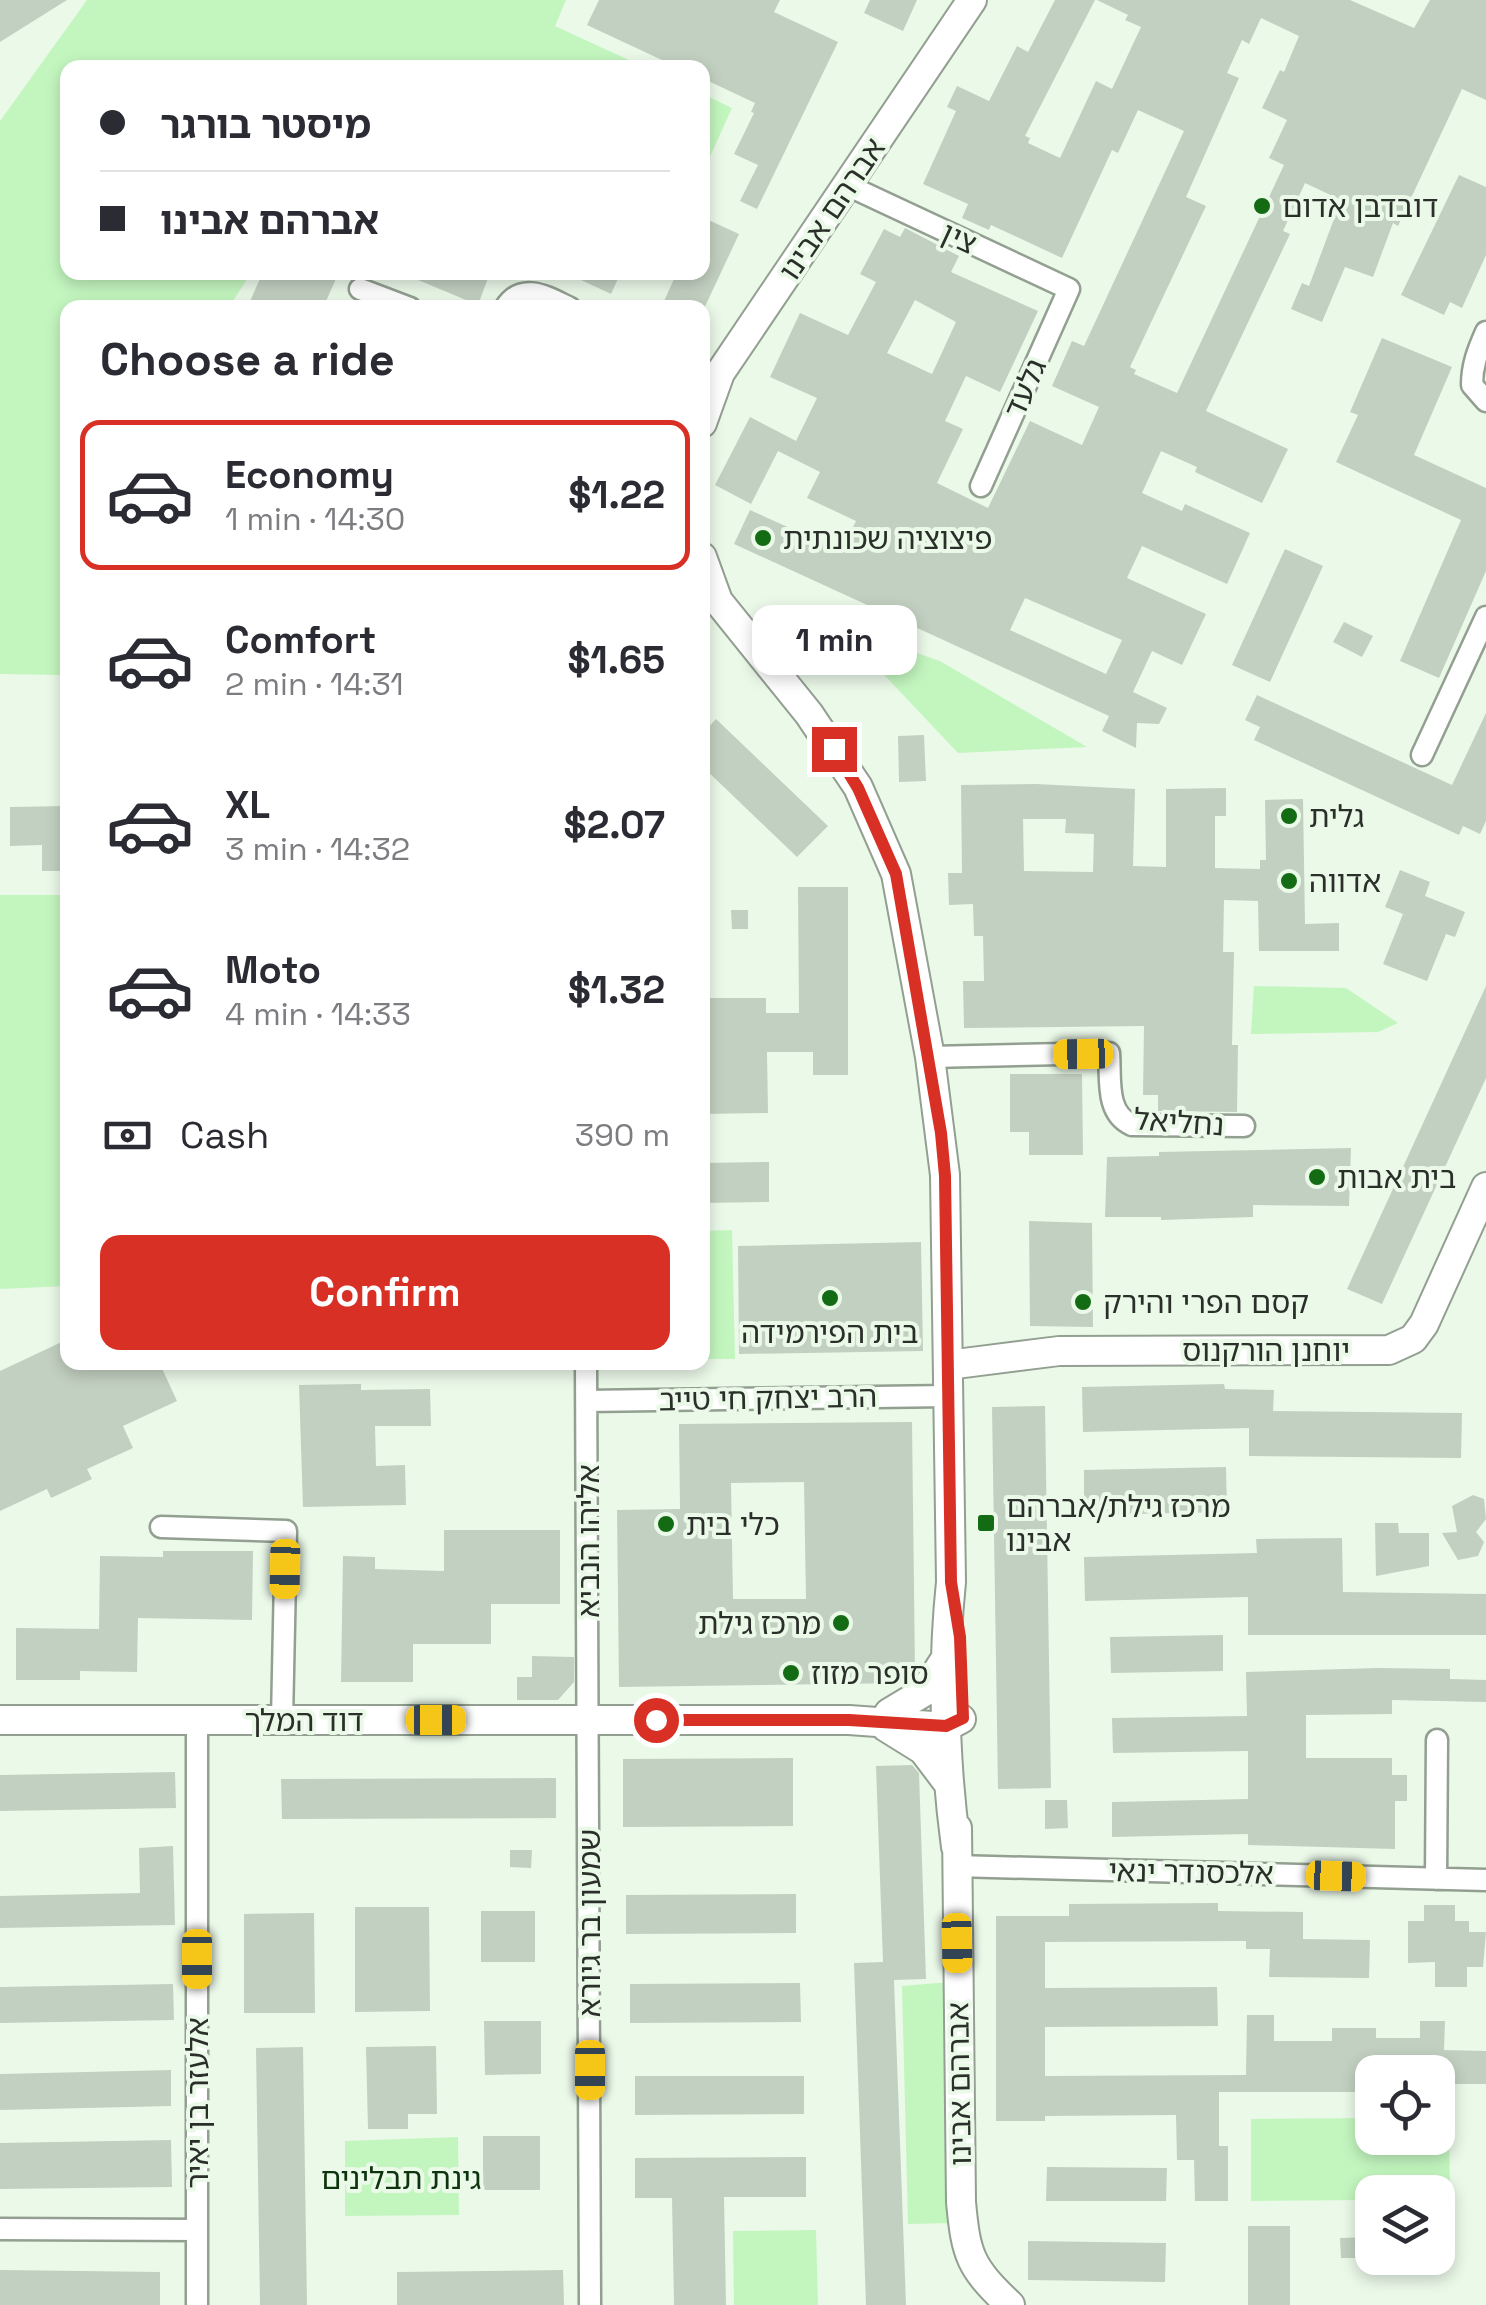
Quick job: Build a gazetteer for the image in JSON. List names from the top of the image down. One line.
{"streets":{"street":["אברהם אבינו","צין","גלעד","נחליאל","יוחנן הורקנוס","הרב יצחק חי טייב","אליהו הנביא","דוד המלך","אלכסנדר ינאי","שמעון בר גיורא","אלעזר בן יאיר"]},"crossings":[["אברהם אבינו","צין"],["אברהם אבינו","נחליאל"],["אברהם אבינו","יוחנן הורקנוס"],["אברהם אבינו","הרב יצחק חי טייב"],["אברהם אבינו","דוד המלך"],["אברהם אבינו","אלכסנדר ינאי"],["צין","גלעד"],["הרב יצחק חי טייב","אליהו הנביא"],["אליהו הנביא","דוד המלך"],["אליהו הנביא","שמעון בר גיורא"],["דוד המלך","שמעון בר גיורא"],["דוד המלך","אלעזר בן יאיר"]],"parks":["גינת תבלינים"],"places":{"other":["דובדבן אדום","פיצוציה שכונתית","גלית","אדווה","בית אבות","בית הפירמידה","קסם הפרי והירק","כלי בית","מרכז גילת","סופר מזוז"],"transit":["מרכז גילת/אברהם אבינו"]},"page":{"banner":["מיסטר בורגר","אברהם אבינו"],"heading":"Choose a ride","list":[{"name":"Economy","note":"1 min · 14:30","value":"$1.22"},{"name":"Comfort","note":"2 min · 14:31","value":"$1.65"},{"name":"XL","note":"3 min · 14:32","value":"$2.07"},{"name":"Moto","note":"4 min · 14:33","value":"$1.32"}],"bubble":"1 min","pay":["Cash","390 m"],"buttons":"Confirm"}}
